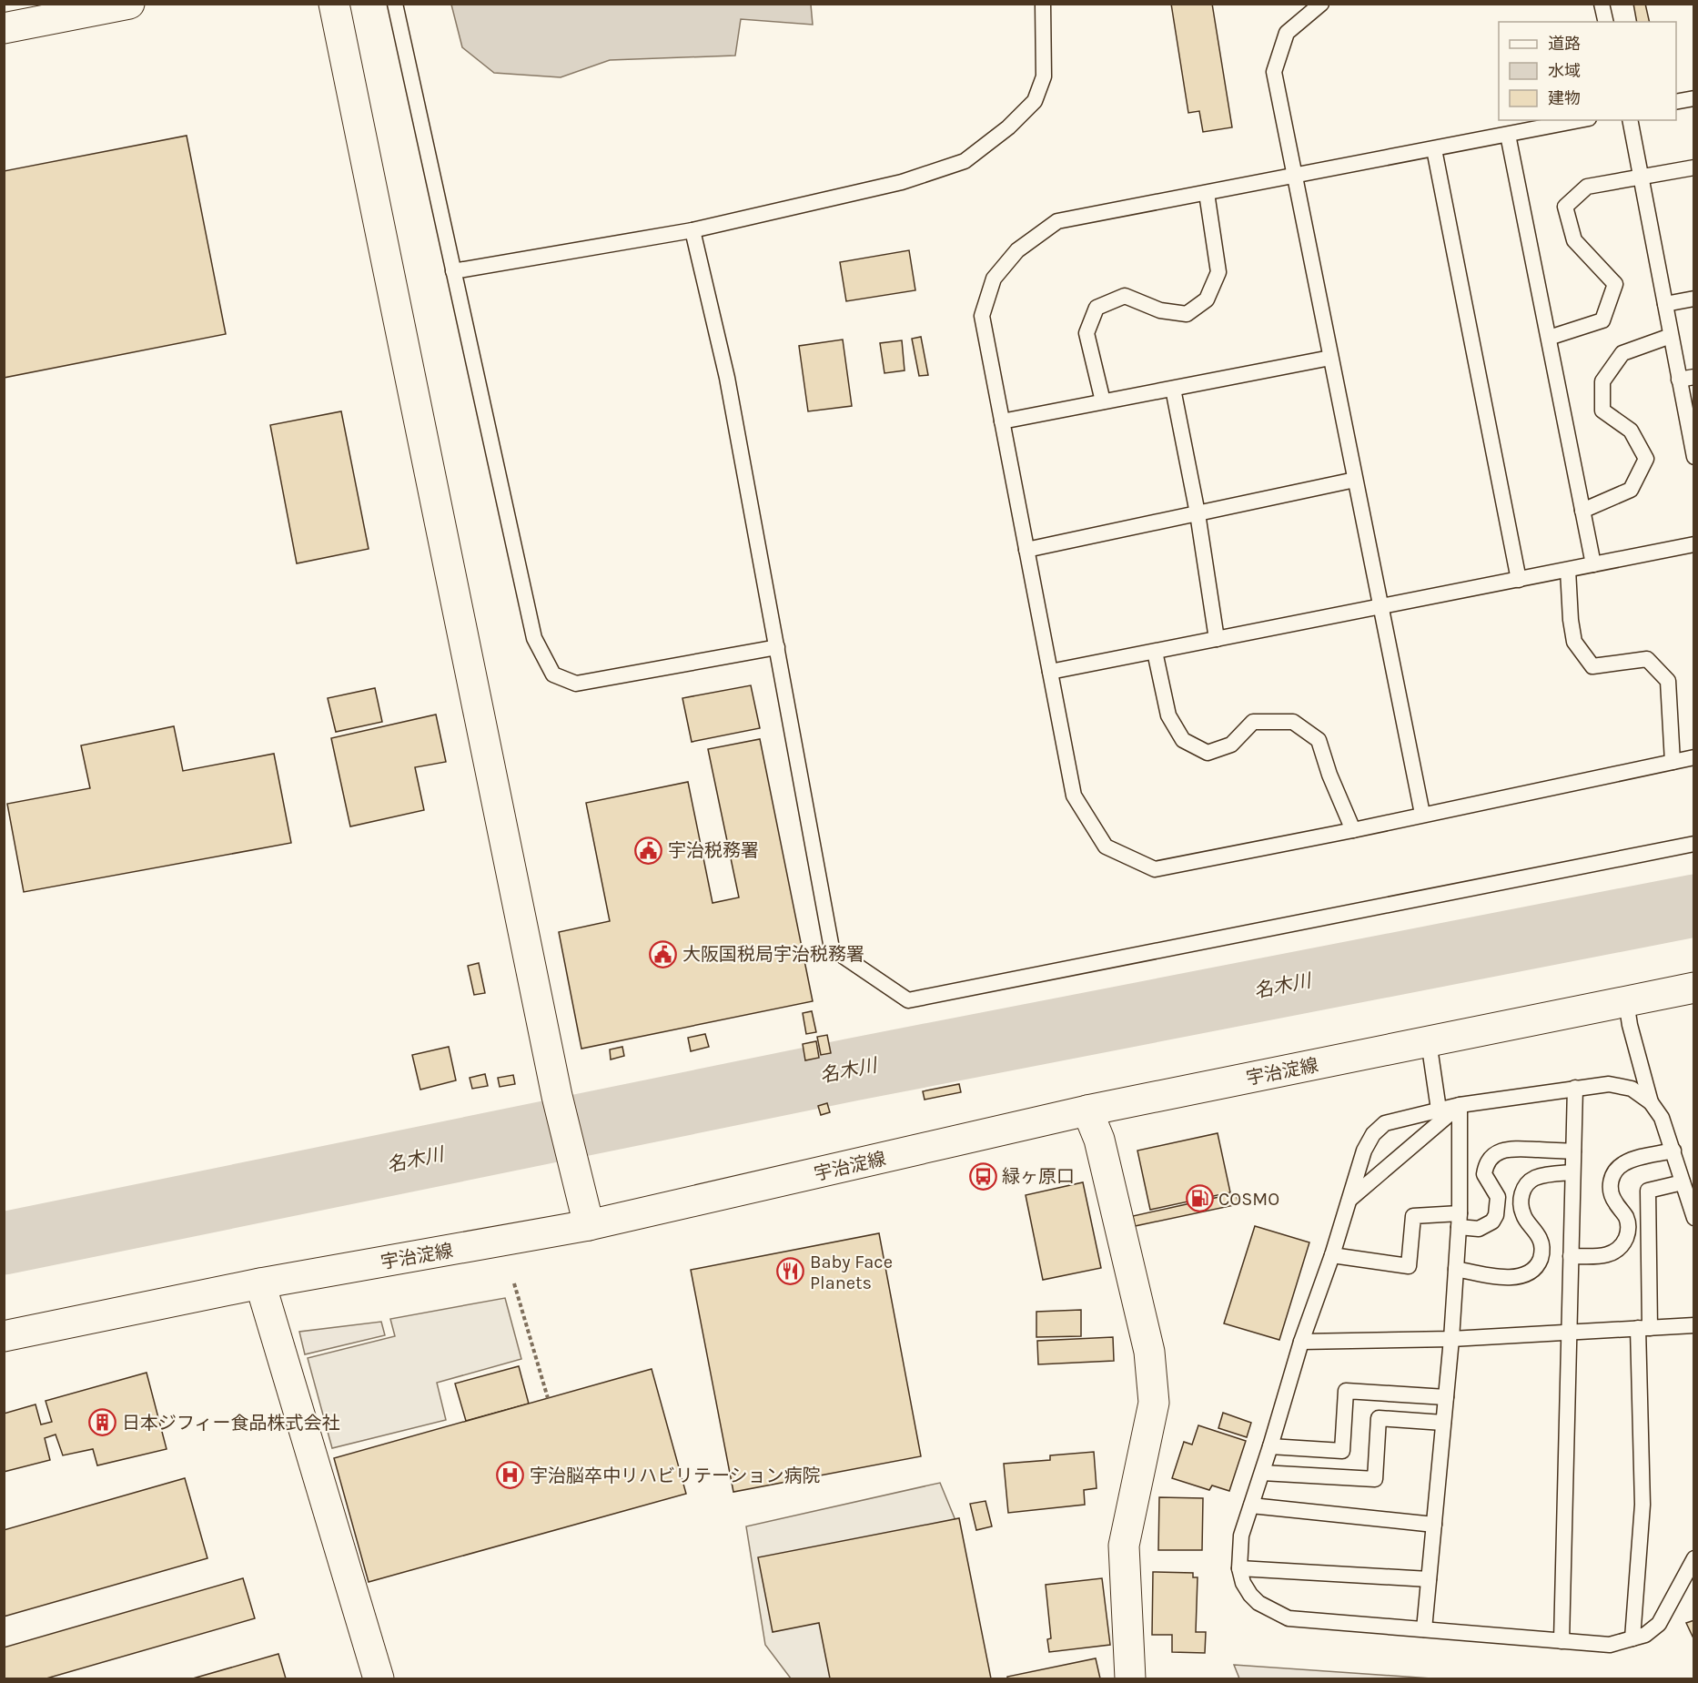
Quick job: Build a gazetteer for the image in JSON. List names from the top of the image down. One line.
{"streets":{"street":["宇治淀線"]},"water":["名木川"],"places":{"public building":["宇治税務署","大阪国税局宇治税務署"],"bus stop":["緑ヶ原口"],"fuel station":["COSMO"],"restaurant":["Baby Face Planets"],"building":["日本ジフィー食品株式会社"],"hospital":["宇治脳卒中リハビリテーション病院"]},"legend":["道路","水域","建物"]}
